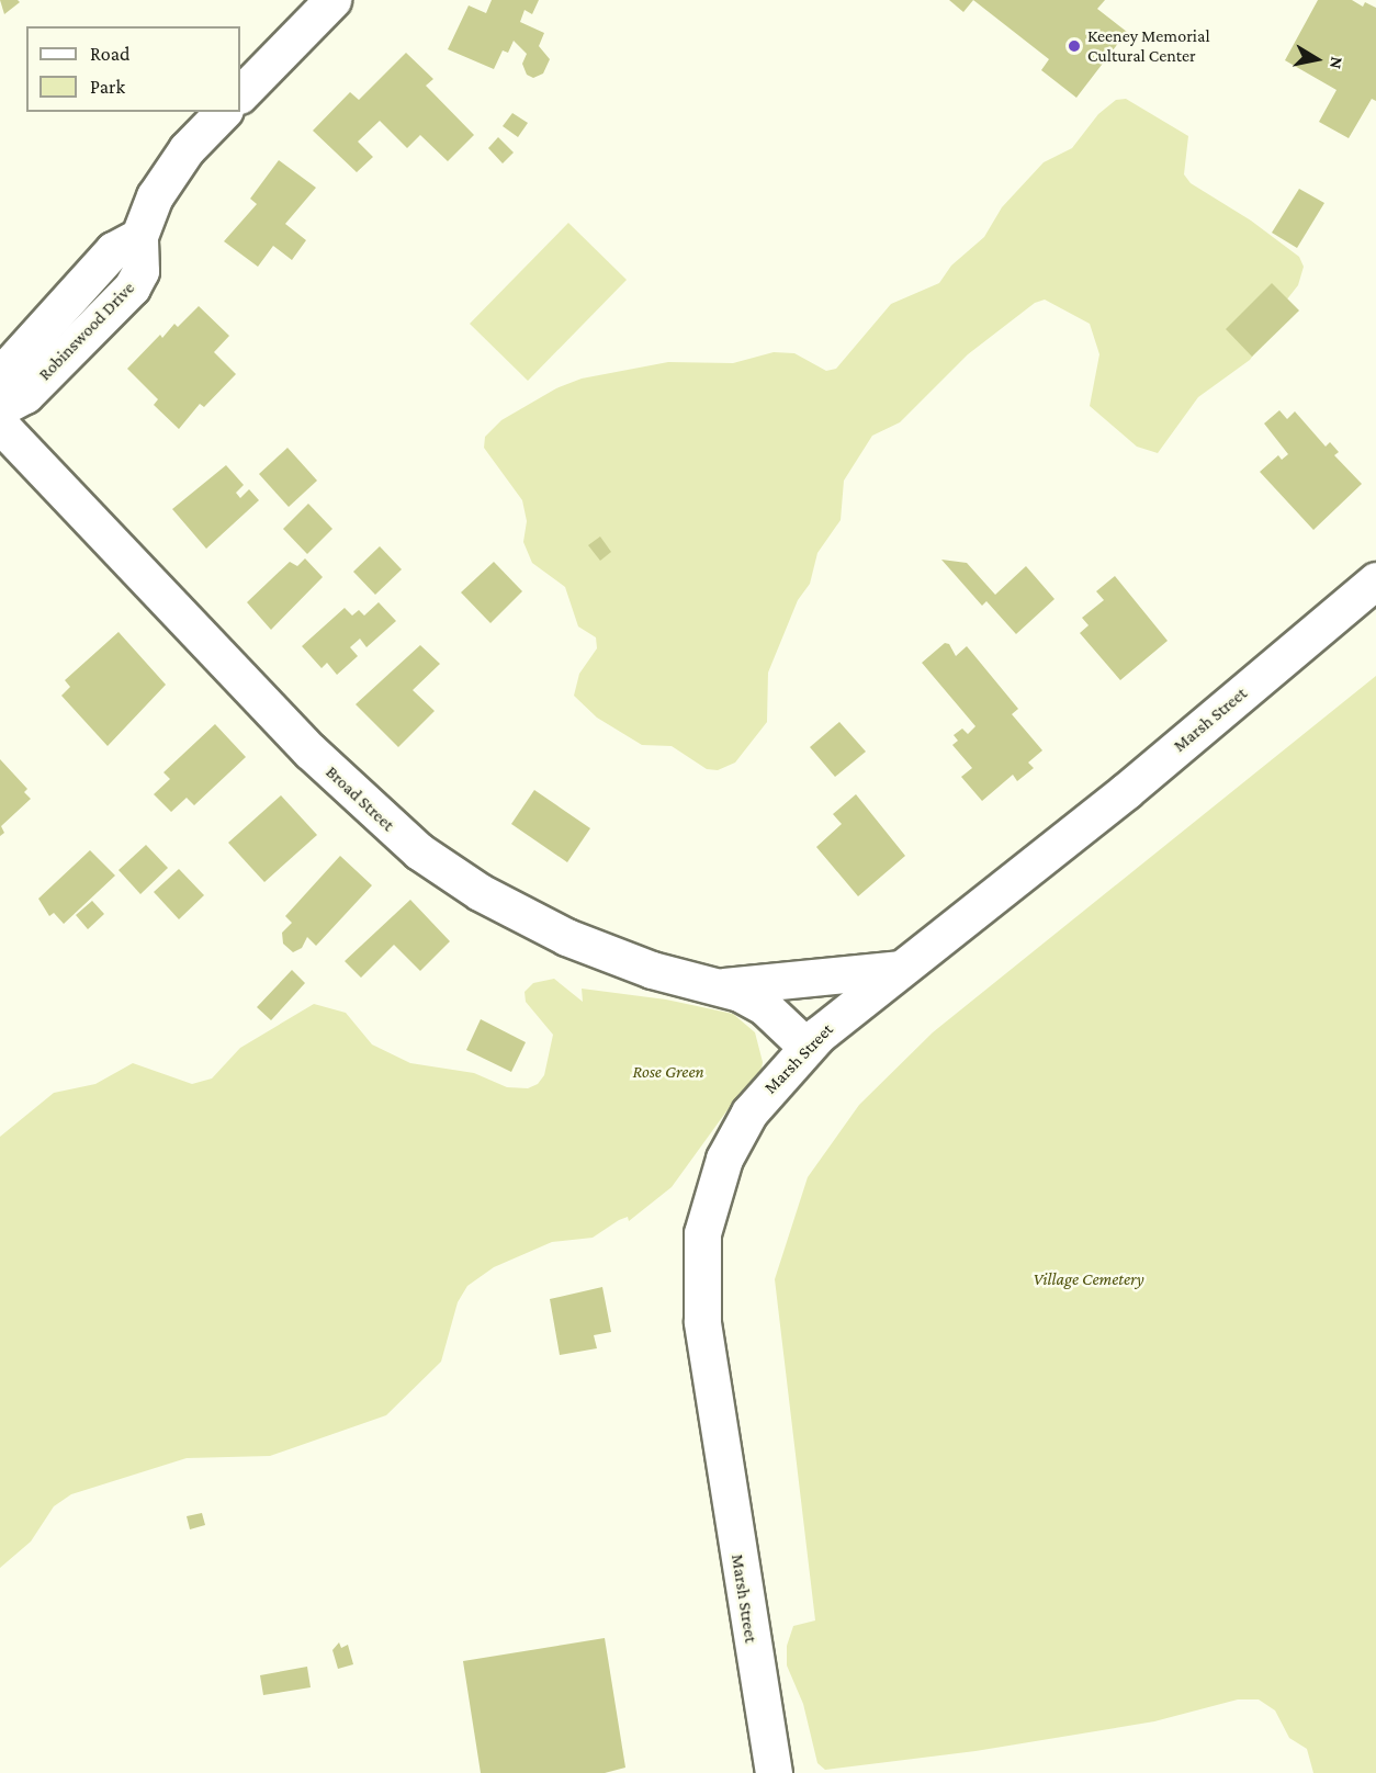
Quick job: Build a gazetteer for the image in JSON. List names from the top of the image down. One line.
{"streets":{"street":["Robinswood Drive","Marsh Street","Broad Street"]},"crossings":[["Marsh Street","Broad Street"]],"parks":["Rose Green","Village Cemetery"],"places":["Keeney Memorial Cultural Center"],"legend":["Road","Park"],"north":"right"}
